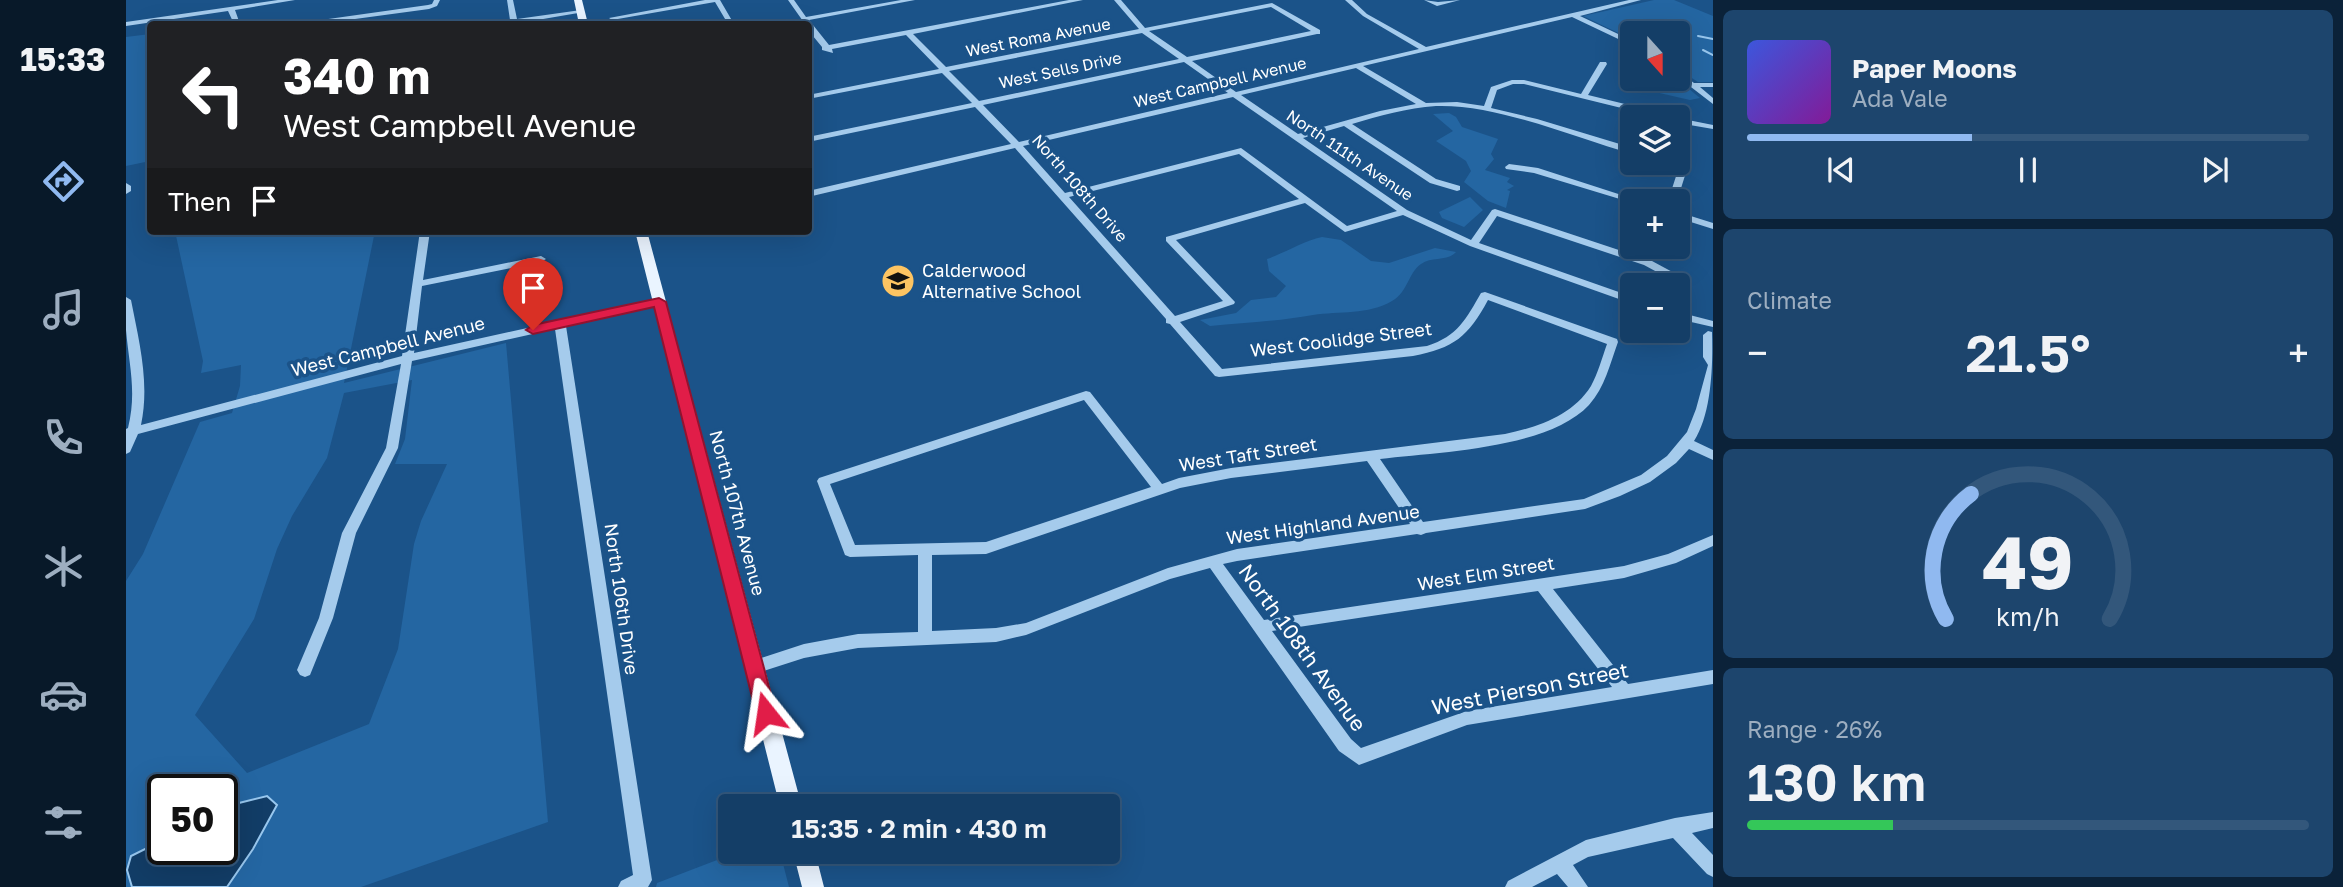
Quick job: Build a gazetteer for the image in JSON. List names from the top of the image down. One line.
{"streets":{"main road":["North 107th Avenue"],"street":["West Roma Avenue","West Sells Drive","West Campbell Avenue","North 111th Avenue","North 108th Drive","West Coolidge Street","West Taft Street","West Highland Avenue","West Elm Street","North 106th Drive","North 108th Avenue","West Pierson Street"]},"crossings":[["West Roma Avenue","West Sells Drive"],["West Roma Avenue","North 111th Avenue"],["West Roma Avenue","North 108th Drive"],["West Sells Drive","North 111th Avenue"],["West Sells Drive","North 108th Drive"],["West Campbell Avenue","North 111th Avenue"],["West Campbell Avenue","North 108th Drive"],["West Campbell Avenue","North 107th Avenue"],["West Campbell Avenue","North 106th Drive"],["North 108th Drive","West Coolidge Street"],["West Coolidge Street","West Taft Street"],["North 107th Avenue","West Highland Avenue"],["West Highland Avenue","North 108th Avenue"],["West Elm Street","North 108th Avenue"],["North 108th Avenue","West Pierson Street"]],"places":{"school or university":["Calderwood Alternative School"]},"north":"bottom","page":{"tabs":"15:33","map_buttons":["+","−"],"turn":["340 m","West Campbell Avenue"],"song":["Paper Moons","Ada Vale"],"then":"Then","tile":["Climate",["Range · 26%","130 km"]],"heat":["−","21.5°","+"],"limit":"50","trip":"15:35 · 2 min · 430 m","gauge":["49","km/h"]}}
